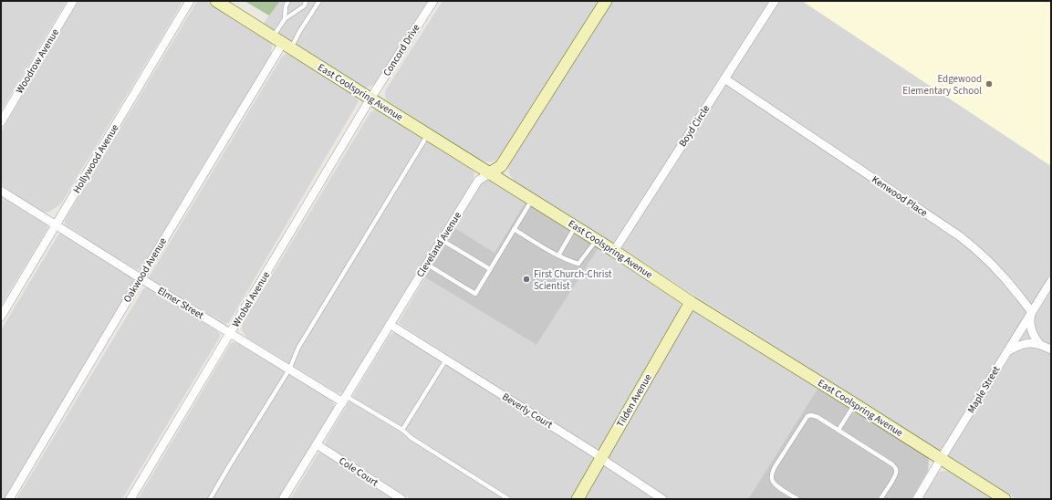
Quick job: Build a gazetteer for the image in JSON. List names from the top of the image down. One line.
{"streets":{"street":["Concord Drive","Woodrow Avenue","East Coolspring Avenue","Boyd Circle","Hollywood Avenue","Kenwood Place","Cleveland Avenue","Oakwood Avenue","Wrobel Avenue","Elmer Street","Maple Street","Tilden Avenue","Beverly Court","Cole Court"]},"crossings":[["Concord Drive","East Coolspring Avenue"],["Concord Drive","Wrobel Avenue"],["East Coolspring Avenue","Boyd Circle"],["East Coolspring Avenue","Cleveland Avenue"],["East Coolspring Avenue","Oakwood Avenue"],["East Coolspring Avenue","Wrobel Avenue"],["East Coolspring Avenue","Maple Street"],["East Coolspring Avenue","Tilden Avenue"],["Boyd Circle","Kenwood Place"],["Hollywood Avenue","Elmer Street"],["Kenwood Place","Maple Street"],["Cleveland Avenue","Elmer Street"],["Cleveland Avenue","Beverly Court"],["Cleveland Avenue","Cole Court"],["Oakwood Avenue","Elmer Street"],["Wrobel Avenue","Elmer Street"],["Tilden Avenue","Beverly Court"]],"places":["Edgewood Elementary School","First Church-Christ Scientist"]}
